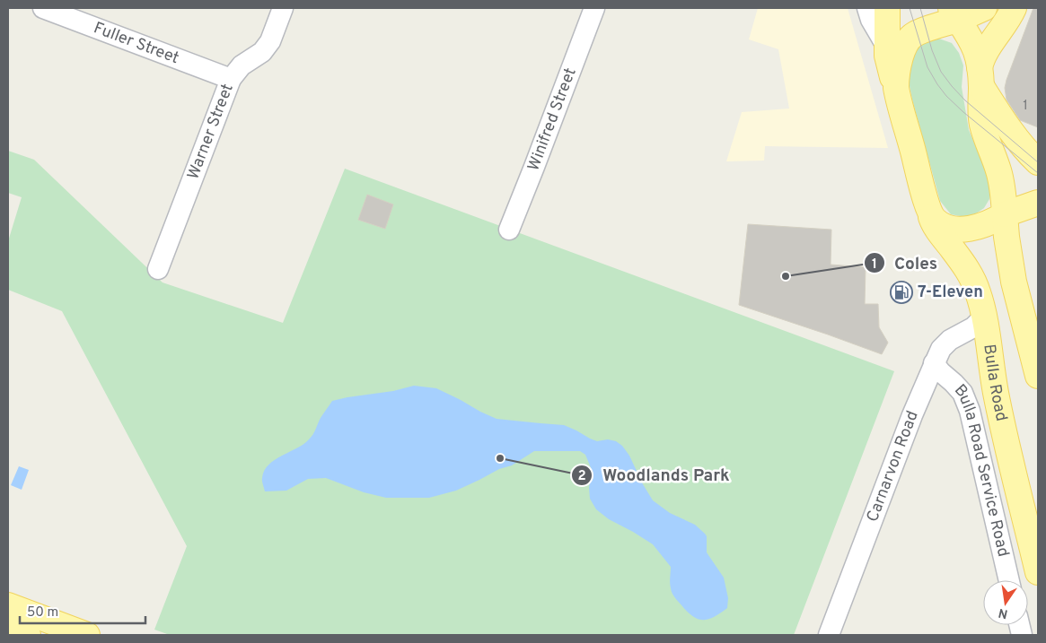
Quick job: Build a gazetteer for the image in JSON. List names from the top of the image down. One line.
{"streets":{"main road":["Bulla Road"],"street":["Fuller Street","Winifred Street","Warner Street","Carnarvon Road","Bulla Road Service Road"]},"crossings":[["Fuller Street","Warner Street"],["Bulla Road","Carnarvon Road"],["Carnarvon Road","Bulla Road Service Road"]],"places":{"other":["Coles","Woodlands Park"],"fuel station":["7-Eleven"]},"house_numbers":["1"],"scale_bar":"50 m","north":"bottom"}
